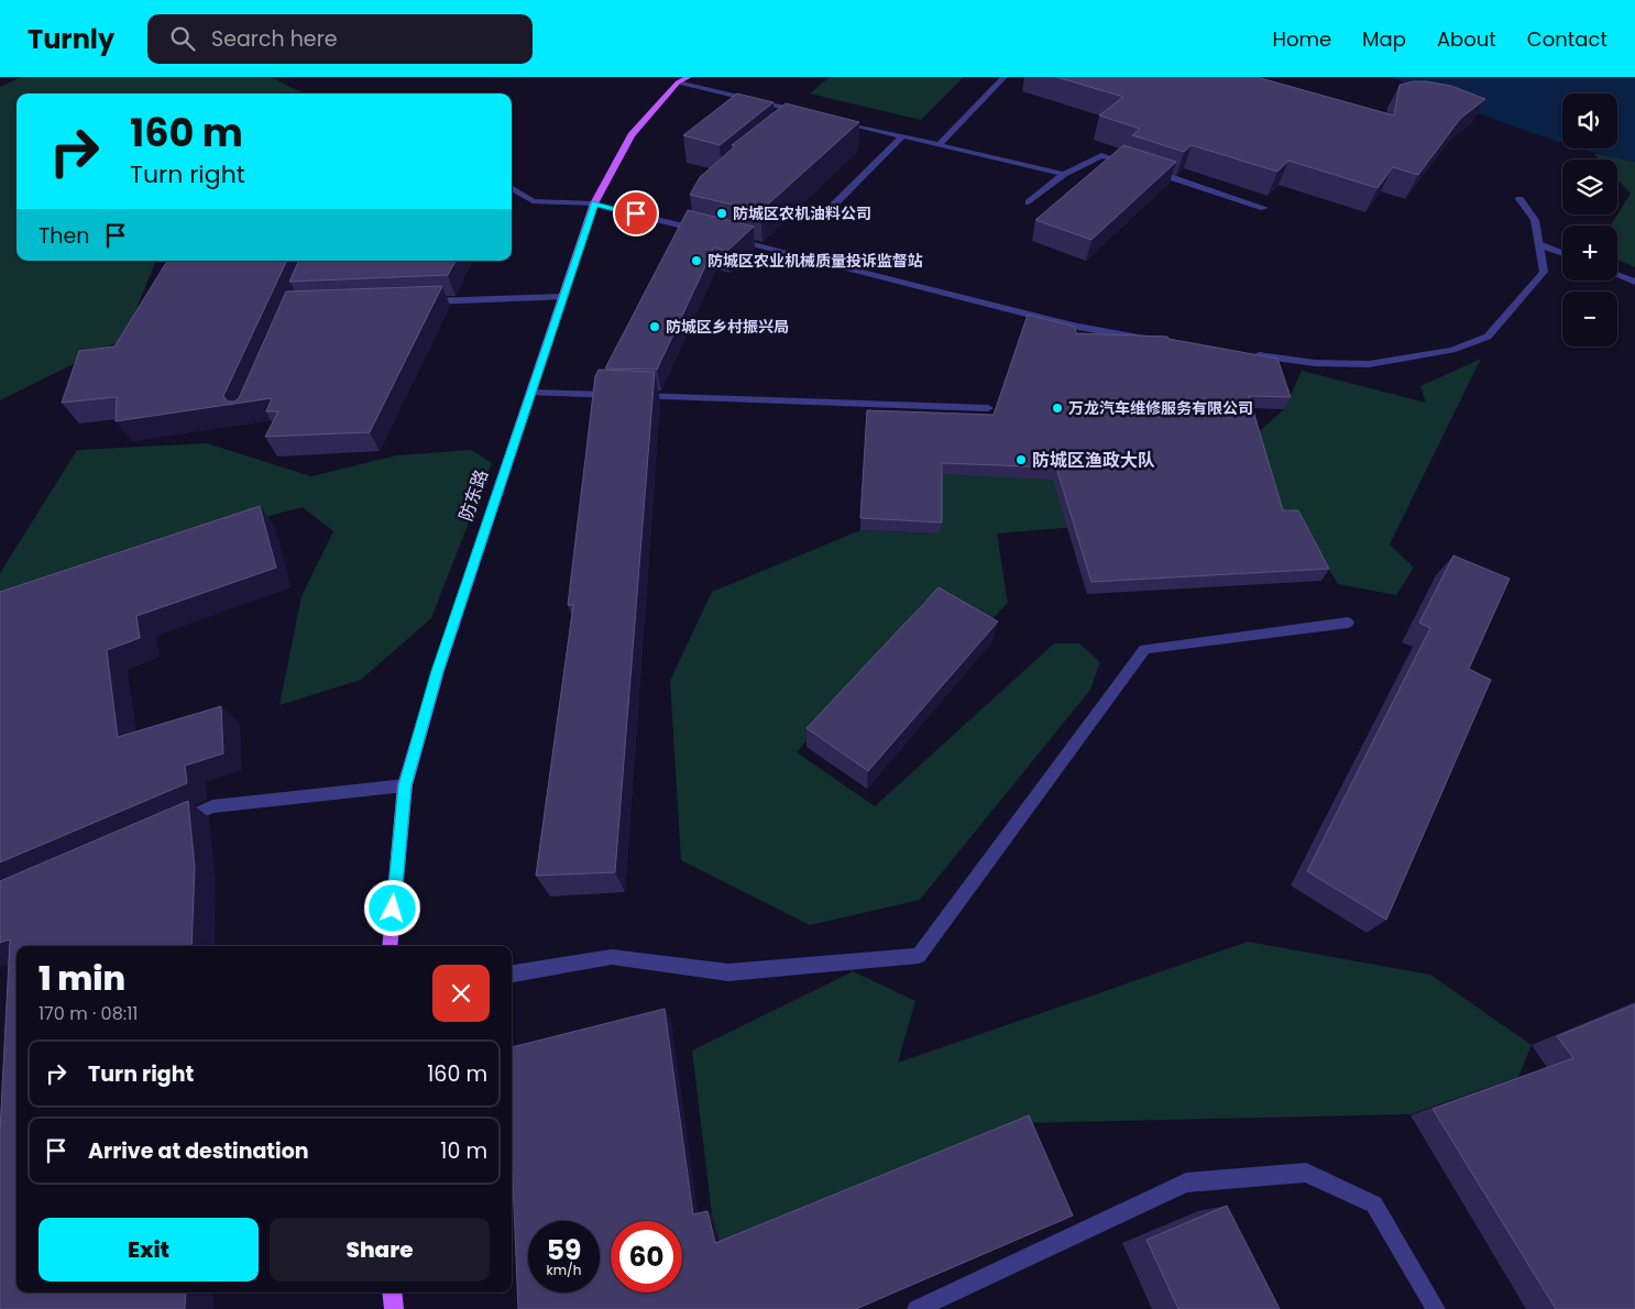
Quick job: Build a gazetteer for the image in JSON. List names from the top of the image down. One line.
{"streets":{"main road":["防东路"]},"places":["防城区农机油料公司","防城区农业机械质量投诉监督站","防城区乡村振兴局","万龙汽车维修服务有限公司","防城区渔政大队"],"page":{"header":"Turnly","search":"Search here","nav":["Home","Map","About","Contact"],"map_buttons":["+","−"],"turn":["160 m","Turn right"],"then":"Then","heading":["1 min","170 m · 08:11"],"list":[{"name":"Turn right","value":"160 m"},{"name":"Arrive at destination","value":"10 m"}],"buttons":["Exit","Share"],"speed":"59 km/h","limit":"60"}}
